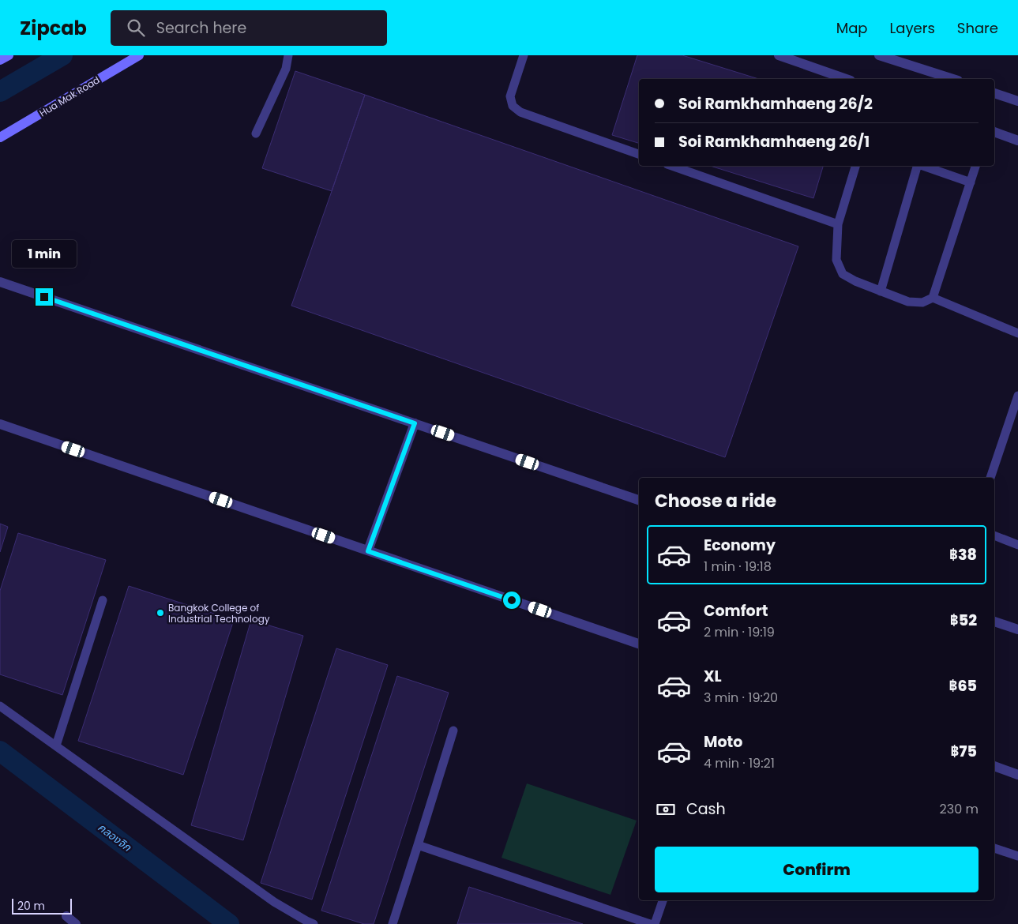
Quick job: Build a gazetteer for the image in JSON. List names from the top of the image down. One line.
{"streets":{"main road":["Hua Mak Road"]},"water":["คลองจิก"],"places":["Bangkok College of Industrial Technology"],"scale_bar":"20 m","page":{"header":"Zipcab","search":"Search here","nav":["Map","Layers","Share"],"banner":["Soi Ramkhamhaeng 26/2","Soi Ramkhamhaeng 26/1"],"bubble":"1 min","heading":"Choose a ride","list":[{"name":"Economy","note":"1 min · 19:18","value":"฿38"},{"name":"Comfort","note":"2 min · 19:19","value":"฿52"},{"name":"XL","note":"3 min · 19:20","value":"฿65"},{"name":"Moto","note":"4 min · 19:21","value":"฿75"}],"pay":["Cash","230 m"],"buttons":"Confirm","scale":"20 m"}}
